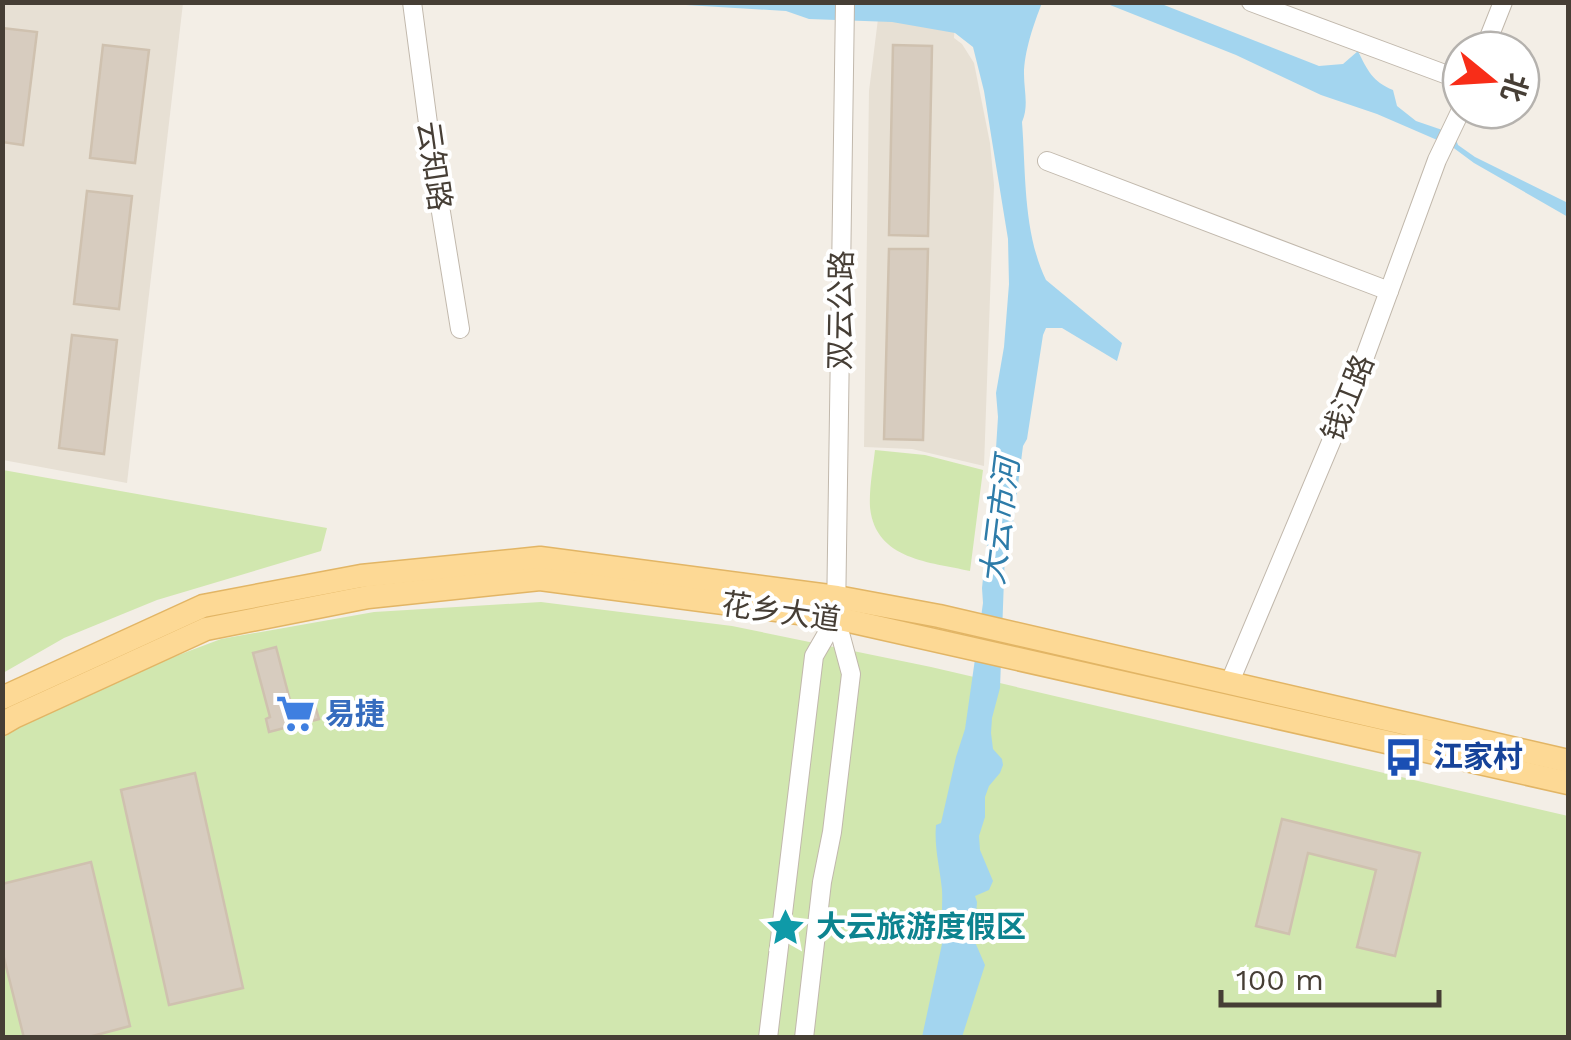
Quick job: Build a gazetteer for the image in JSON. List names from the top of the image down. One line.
{"streets":{"main road":["花乡大道"],"street":["云知路","双云公路","钱江路"]},"crossings":[["双云公路","花乡大道"],["钱江路","花乡大道"]],"water":["大云市河"],"places":{"supermarket":["易捷"],"bus stop":["江家村"],"place":["大云旅游度假区"]},"scale_bar":"100 m","north":"right"}
